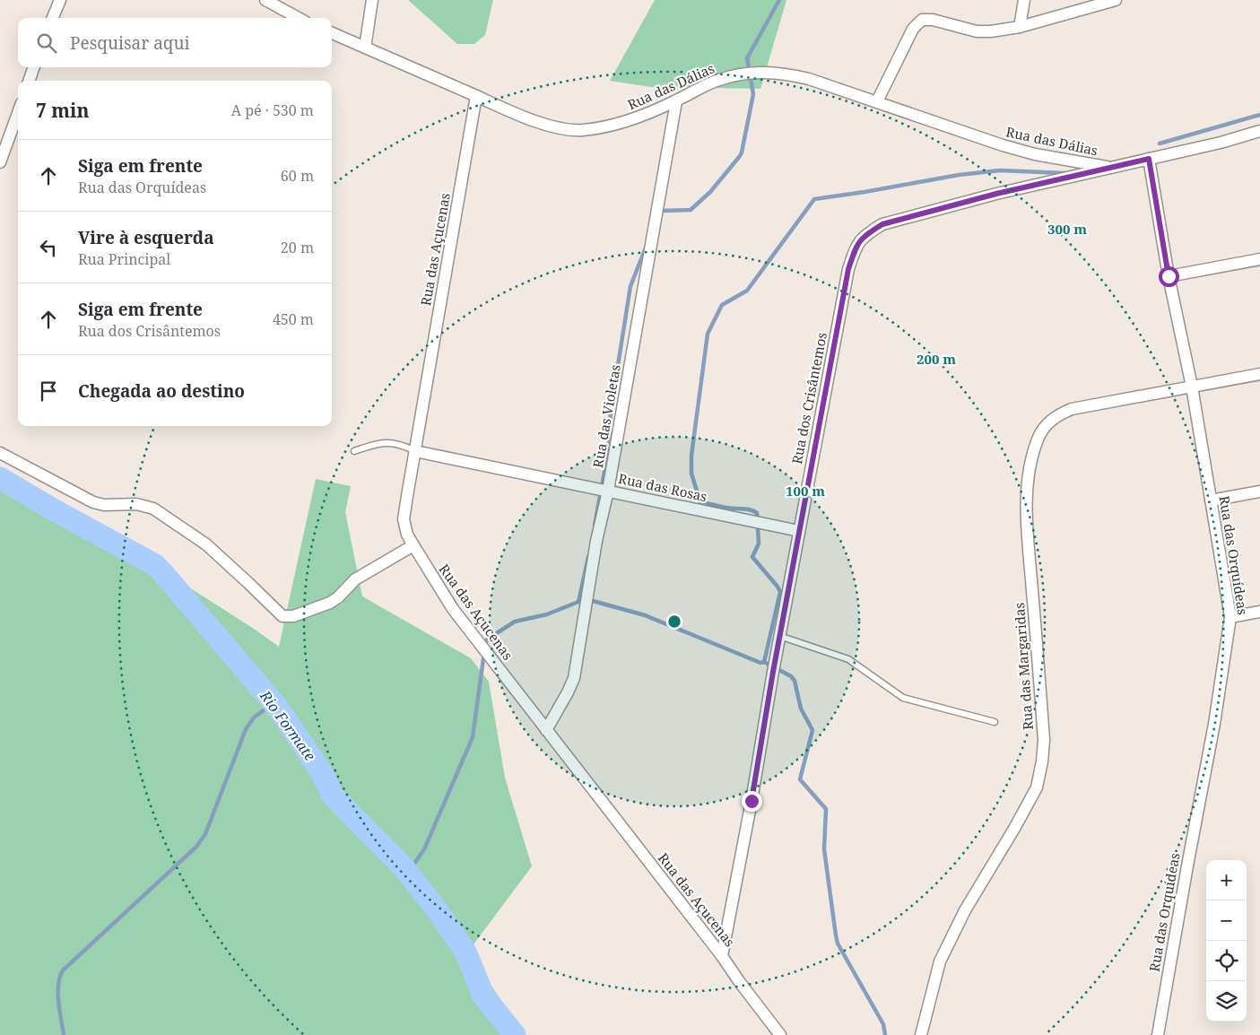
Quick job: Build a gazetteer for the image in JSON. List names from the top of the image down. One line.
{"streets":{"street":["Rua das Dálias","Rua das Açucenas","Rua dos Crisântemos","Rua das Violetas","Rua das Rosas","Rua das Orquídeas","Rua das Margaridas"]},"crossings":[["Rua das Dálias","Rua das Açucenas"],["Rua das Dálias","Rua dos Crisântemos"],["Rua das Dálias","Rua das Violetas"],["Rua das Açucenas","Rua dos Crisântemos"],["Rua das Açucenas","Rua das Violetas"],["Rua das Açucenas","Rua das Rosas"],["Rua dos Crisântemos","Rua das Rosas"],["Rua dos Crisântemos","Rua das Orquídeas"],["Rua das Violetas","Rua das Rosas"],["Rua das Orquídeas","Rua das Margaridas"]],"water":["Rio Formate"],"page":{"search":"Pesquisar aqui","heading":["7 min","A pé · 530 m"],"list":[["Siga em frente","Rua das Orquídeas","60 m"],["Vire à esquerda","Rua Principal","20 m"],["Siga em frente","Rua dos Crisântemos","450 m"],"Chegada ao destino"],"map_buttons":["+","−"]},"rings":["300 m","200 m","100 m"]}
